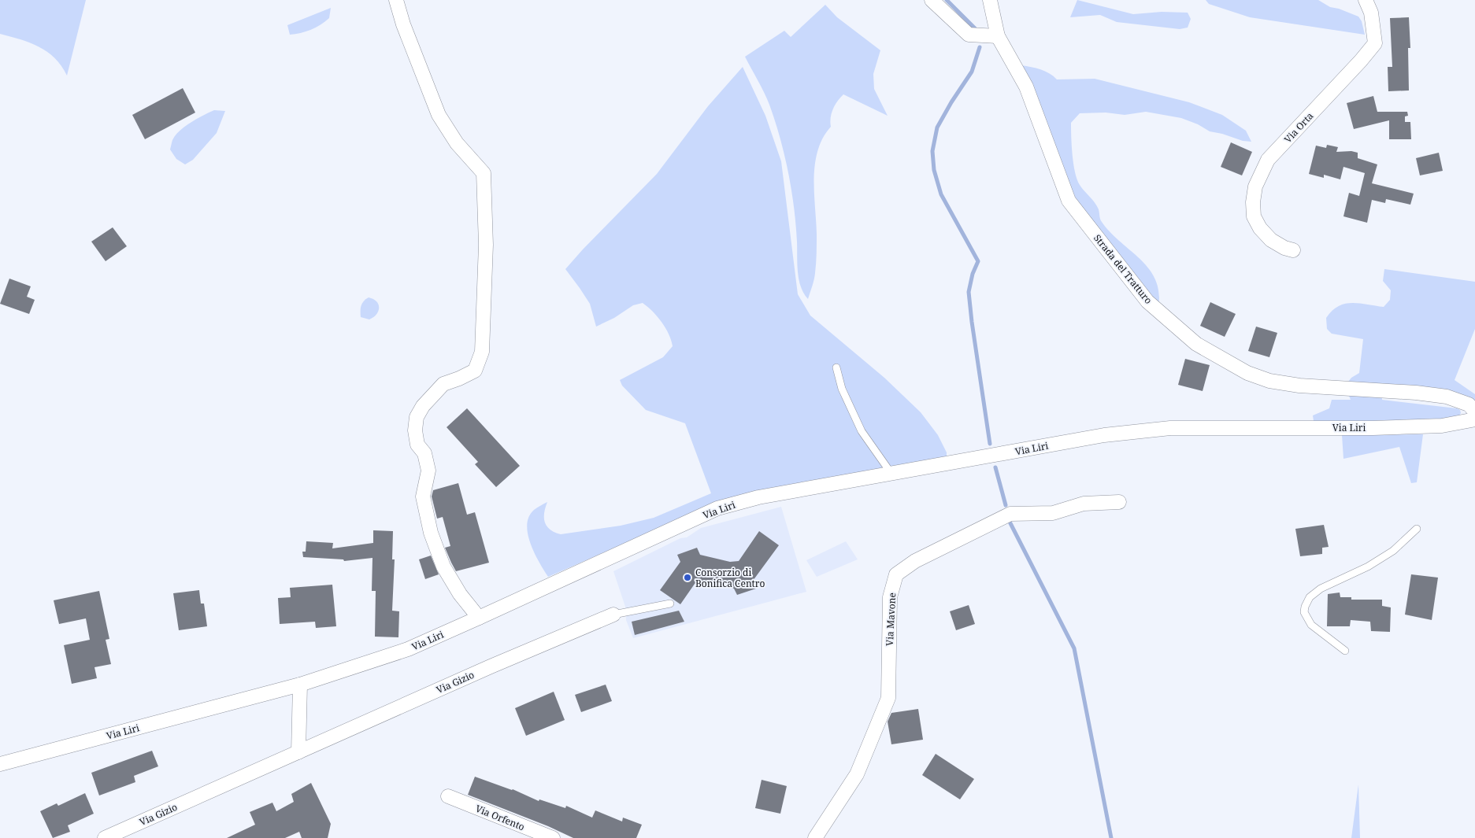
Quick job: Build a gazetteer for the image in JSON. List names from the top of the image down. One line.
{"streets":{"street":["Via Orta","Strada del Tratturo","Via Liri","Via Mavone","Via Gizio","Via Orfento"]},"places":["Consorzio di Bonifica Centro"]}
